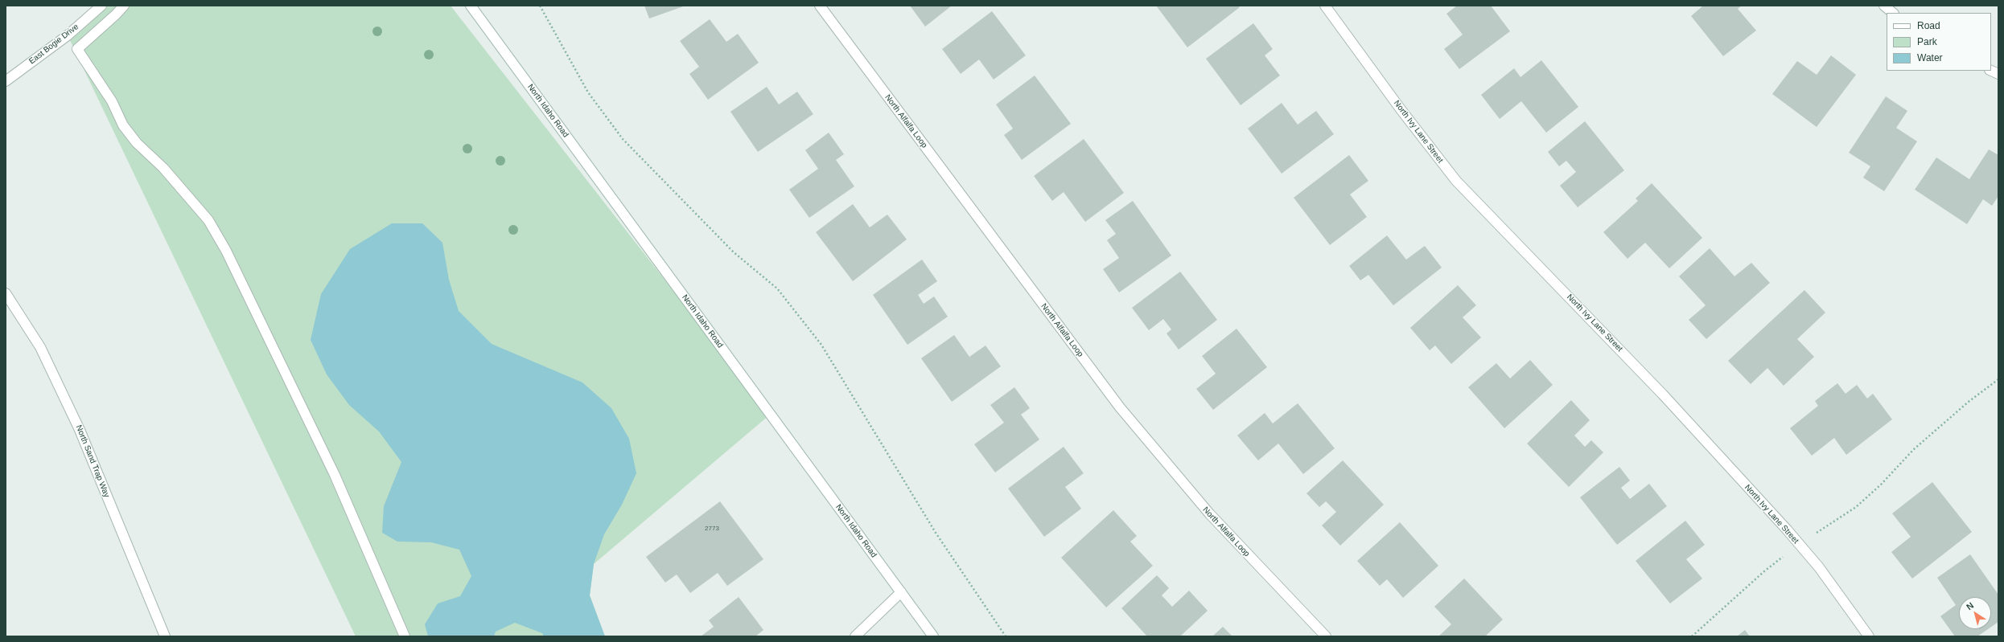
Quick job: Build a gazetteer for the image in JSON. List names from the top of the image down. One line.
{"streets":{"street":["East Bogie Drive","North Idaho Road","North Alfalfa Loop","North Ivy Lane Street","North Sand Trap Way"]},"house_numbers":["2773"],"legend":["Road","Park","Water"],"north":"top left"}
